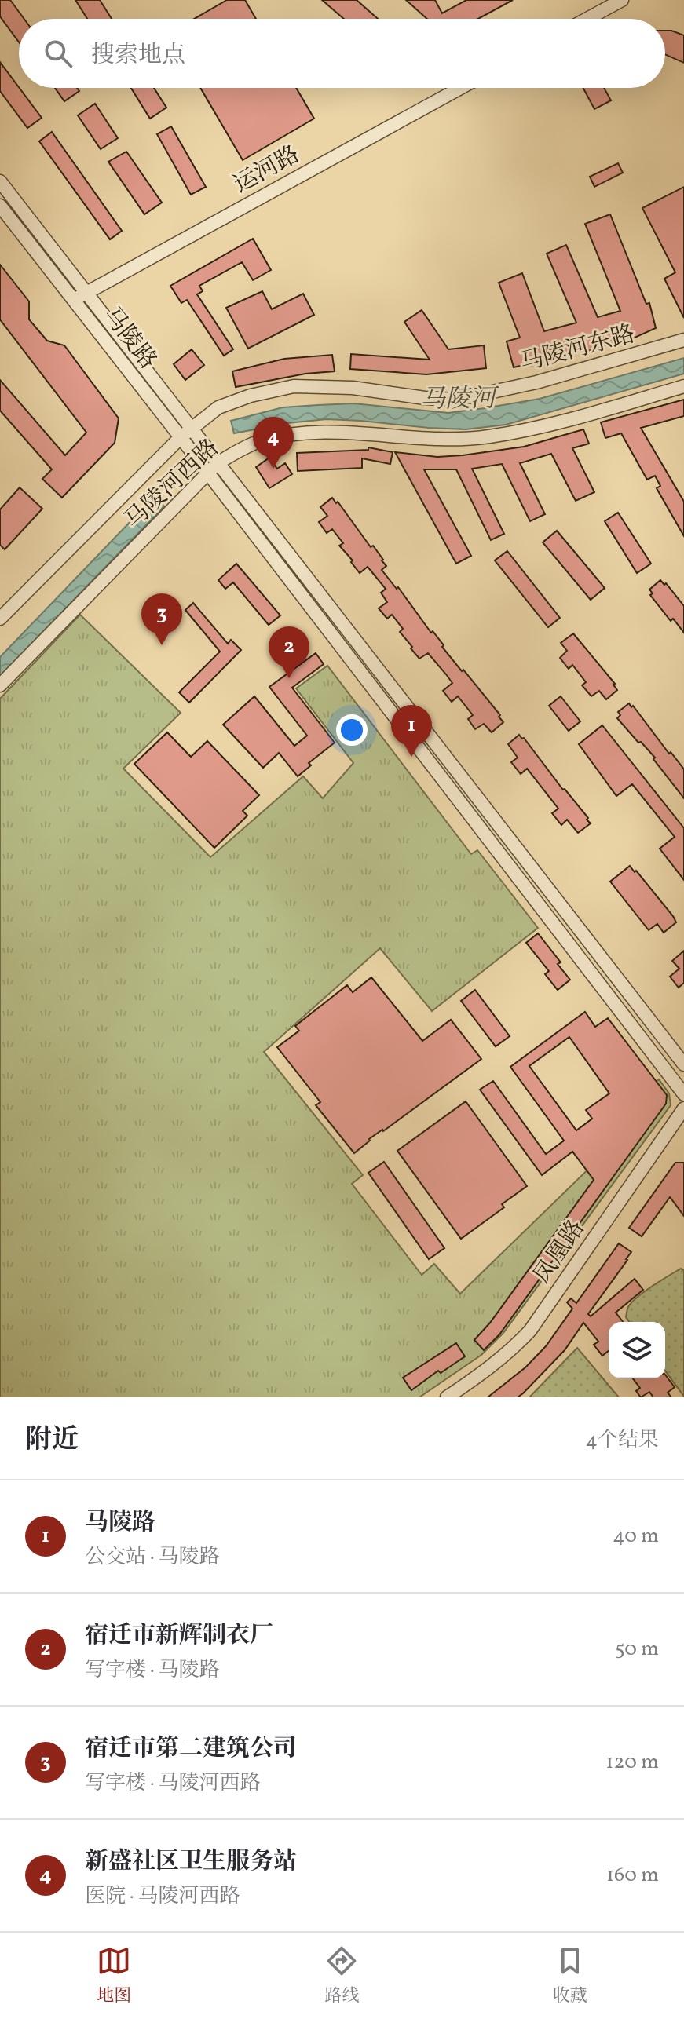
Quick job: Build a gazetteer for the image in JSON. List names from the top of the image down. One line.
{"streets":{"street":["运河路","马陵路","马陵河东路","马陵河西路","凤凰路"]},"crossings":[["运河路","马陵路"],["马陵路","马陵河东路"],["马陵路","马陵河西路"]],"water":["马陵河"],"page":{"search":"搜索地点","pins":["4","3","2","1"],"heading":["附近","4个结果"],"list":[{"mark":"1","name":"马陵路","note":"公交站 · 马陵路","value":"40 m"},{"mark":"2","name":"宿迁市新辉制衣厂","note":"写字楼 · 马陵路","value":"50 m"},{"mark":"3","name":"宿迁市第二建筑公司","note":"写字楼 · 马陵河西路","value":"120 m"},{"mark":"4","name":"新盛社区卫生服务站","note":"医院 · 马陵河西路","value":"160 m"}],"nav":["地图","路线","收藏"]}}
